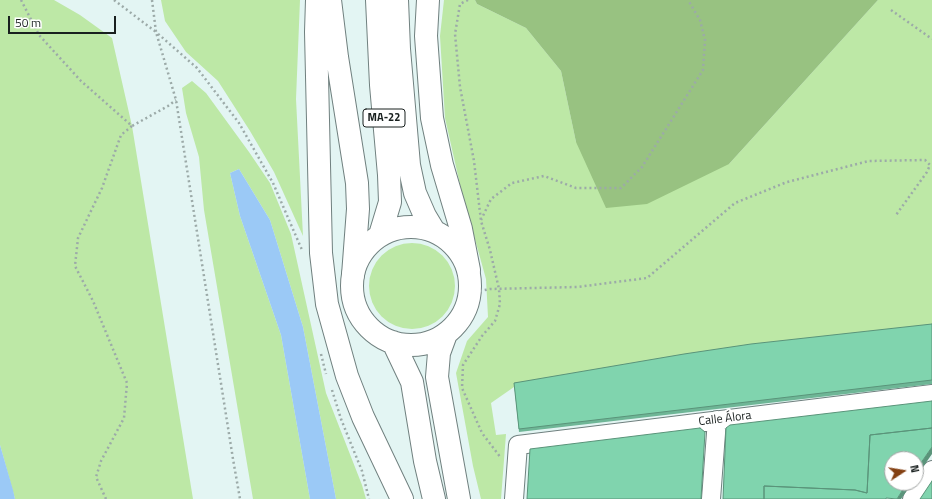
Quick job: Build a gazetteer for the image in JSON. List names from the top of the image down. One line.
{"streets":{"main road":["MA-22"],"street":["Calle Álora"]},"scale_bar":"50 m","north":"right"}
